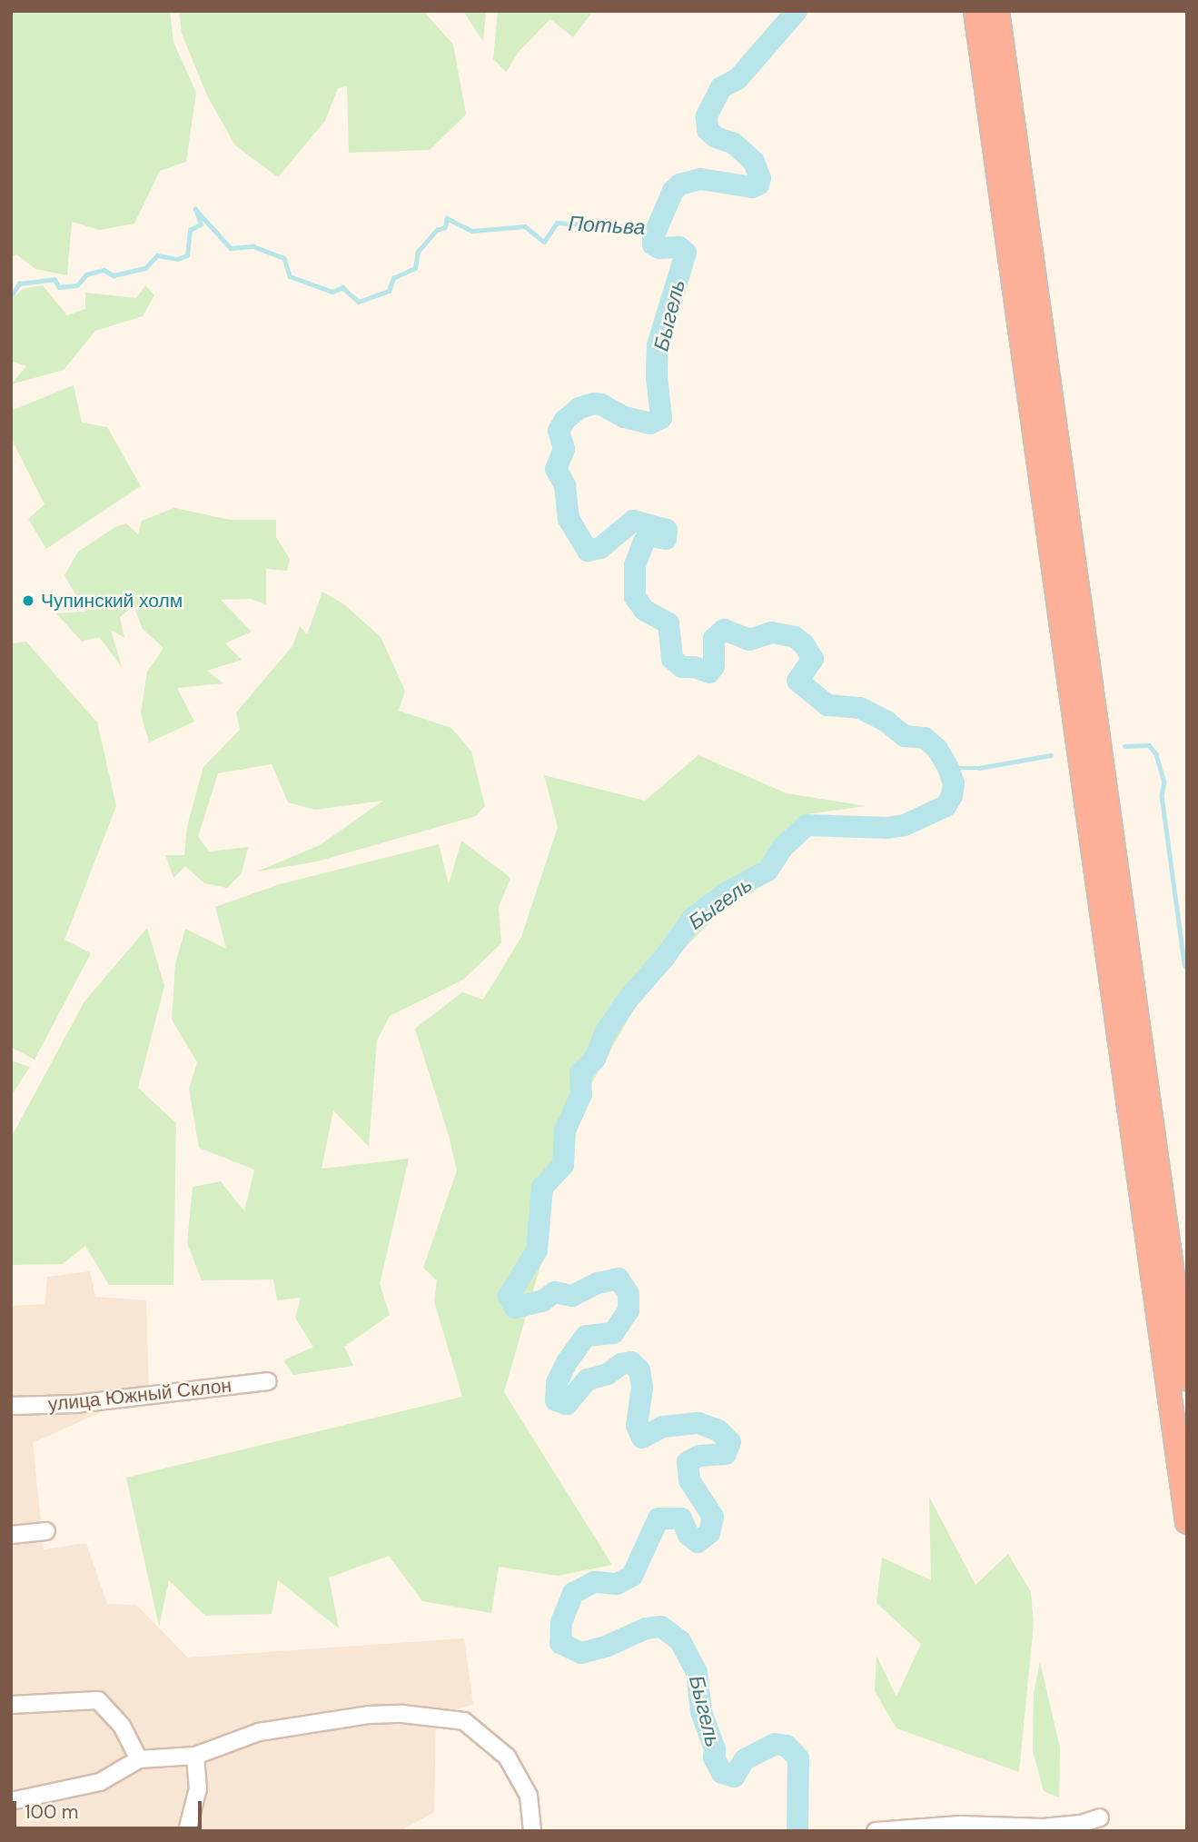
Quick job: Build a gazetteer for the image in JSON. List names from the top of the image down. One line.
{"streets":{"street":["улица Южный Склон"]},"water":["Потьва","Быгель"],"places":["Чупинский холм"],"scale_bar":"100 m"}
